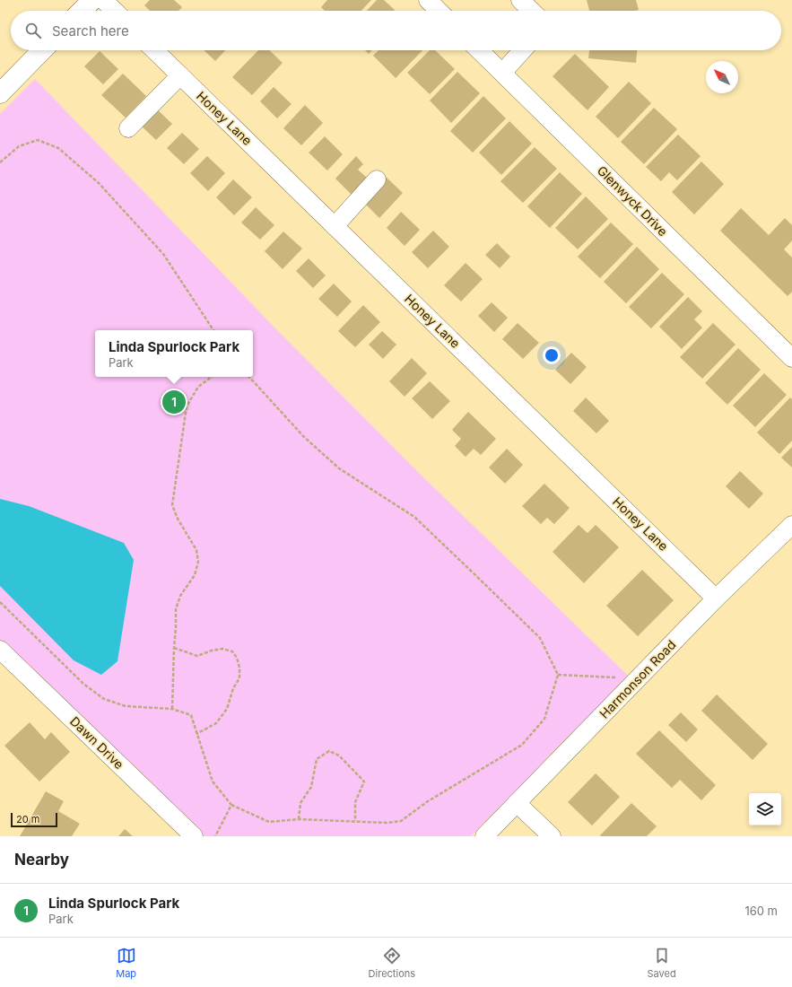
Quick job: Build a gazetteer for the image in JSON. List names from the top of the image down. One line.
{"streets":{"street":["Honey Lane","Glenwyck Drive","Harmonson Road","Dawn Drive"]},"crossings":[["Honey Lane","Harmonson Road"]],"scale_bar":"20 m","north":"top left","page":{"search":"Search here","popup":["Linda Spurlock Park","Park"],"pins":"1","scale":"20 m","heading":"Nearby","list":[{"mark":"1","name":"Linda Spurlock Park","note":"Park","value":"160 m"}],"nav":["Map","Directions","Saved"]}}
